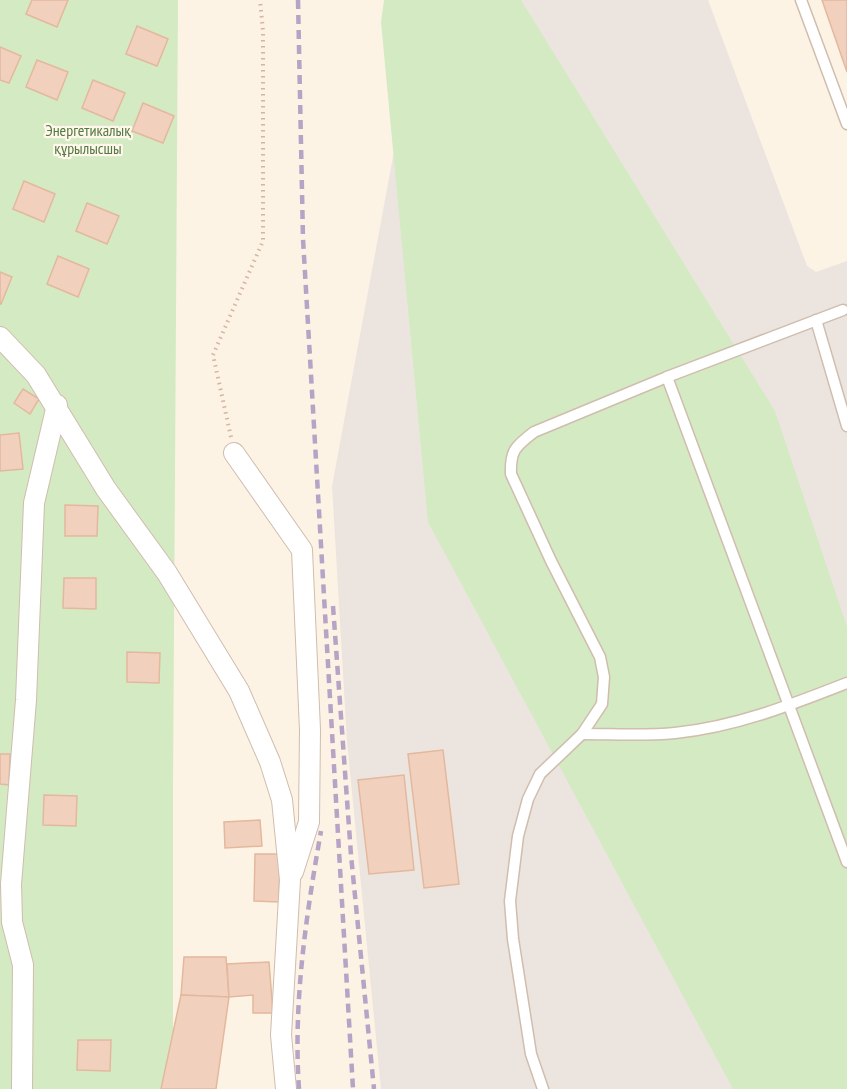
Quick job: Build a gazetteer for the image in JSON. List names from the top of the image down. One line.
{"parks":["Энергетикалық құрылысшы"]}
